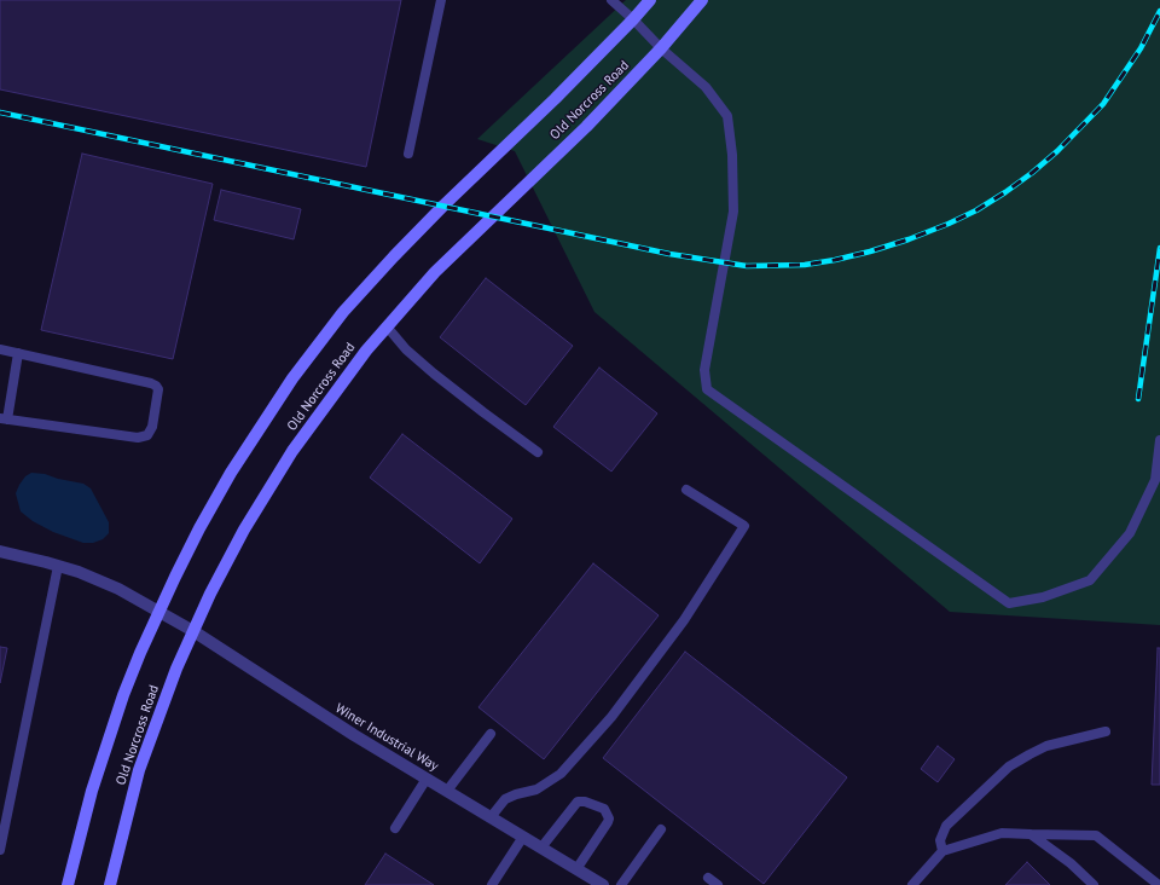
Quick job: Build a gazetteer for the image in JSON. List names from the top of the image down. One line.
{"streets":{"main road":["Old Norcross Road"],"street":["Winer Industrial Way"]},"crossings":[["Old Norcross Road","Winer Industrial Way"]]}
